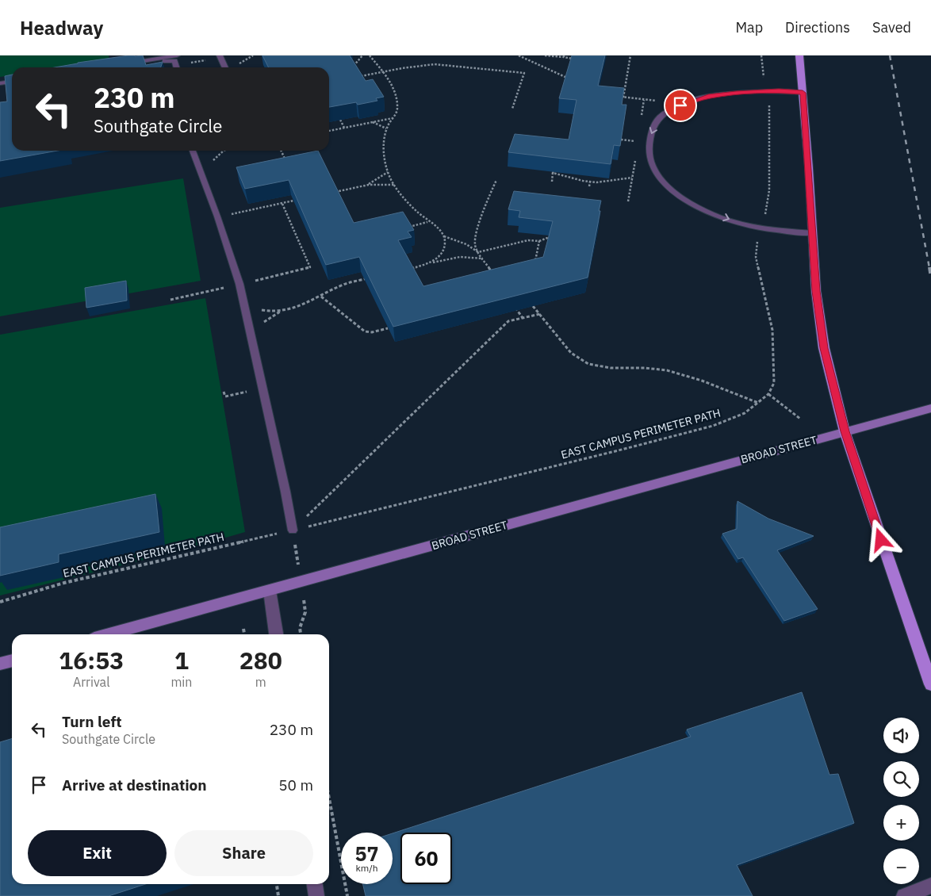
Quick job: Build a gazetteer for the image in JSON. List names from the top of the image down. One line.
{"streets":{"street":["BROAD STREET"],"path":["EAST CAMPUS PERIMETER PATH"]},"page":{"header":"Headway","nav":["Map","Directions","Saved"],"turn":["230 m","Southgate Circle"],"eta":["16:53","Arrival","1","min","280","m"],"list":[{"name":"Turn left","note":"Southgate Circle","value":"230 m"},{"name":"Arrive at destination","value":"50 m"}],"map_buttons":["+","−"],"buttons":["Exit","Share"],"speed":"57 km/h","limit":"60"}}
